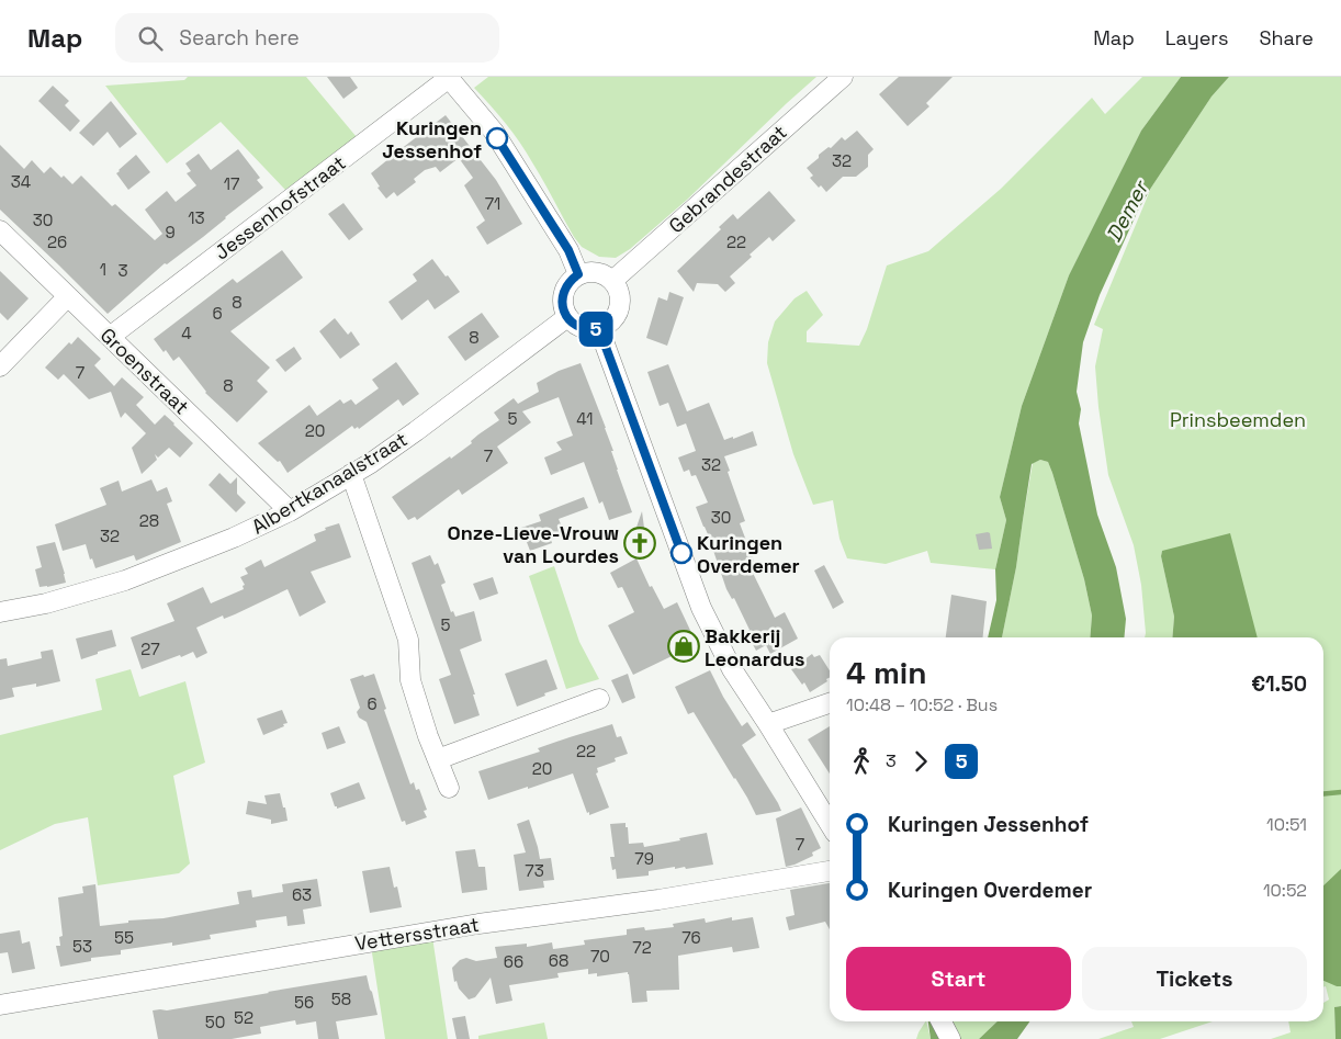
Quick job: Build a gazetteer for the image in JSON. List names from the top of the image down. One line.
{"streets":{"street":["Gebrandestraat","Jessenhofstraat","Groenstraat","Albertkanaalstraat","Vettersstraat"]},"crossings":[["Gebrandestraat","Albertkanaalstraat"],["Jessenhofstraat","Groenstraat"],["Groenstraat","Albertkanaalstraat"]],"water":["Demer"],"parks":["Prinsbeemden"],"places":{"other":["Kuringen Jessenhof","Kuringen Overdemer"],"church":["Onze-Lieve-Vrouw van Lourdes"],"shop":["Bakkerij Leonardus"]},"lines":["bus line 5"],"house_numbers":["32","34","17","71","13","30","9","26","22","1","3","8","6","4","8","7","8","5","41","20","7","32","30","28","32","5","27","6","22","20","7","79","73","63","55","76","53","72","70","68","66","58","56","52","50"],"page":{"header":"Map","search":"Search here","nav":["Map","Layers","Share"],"on_map":"5","heading":["4 min","10:48 – 10:52 · Bus","€1.50"],"legs":["3","5"],"list":[{"name":"Kuringen Jessenhof","value":"10:51"},{"name":"Kuringen Overdemer","value":"10:52"}],"buttons":["Start","Tickets"]}}
